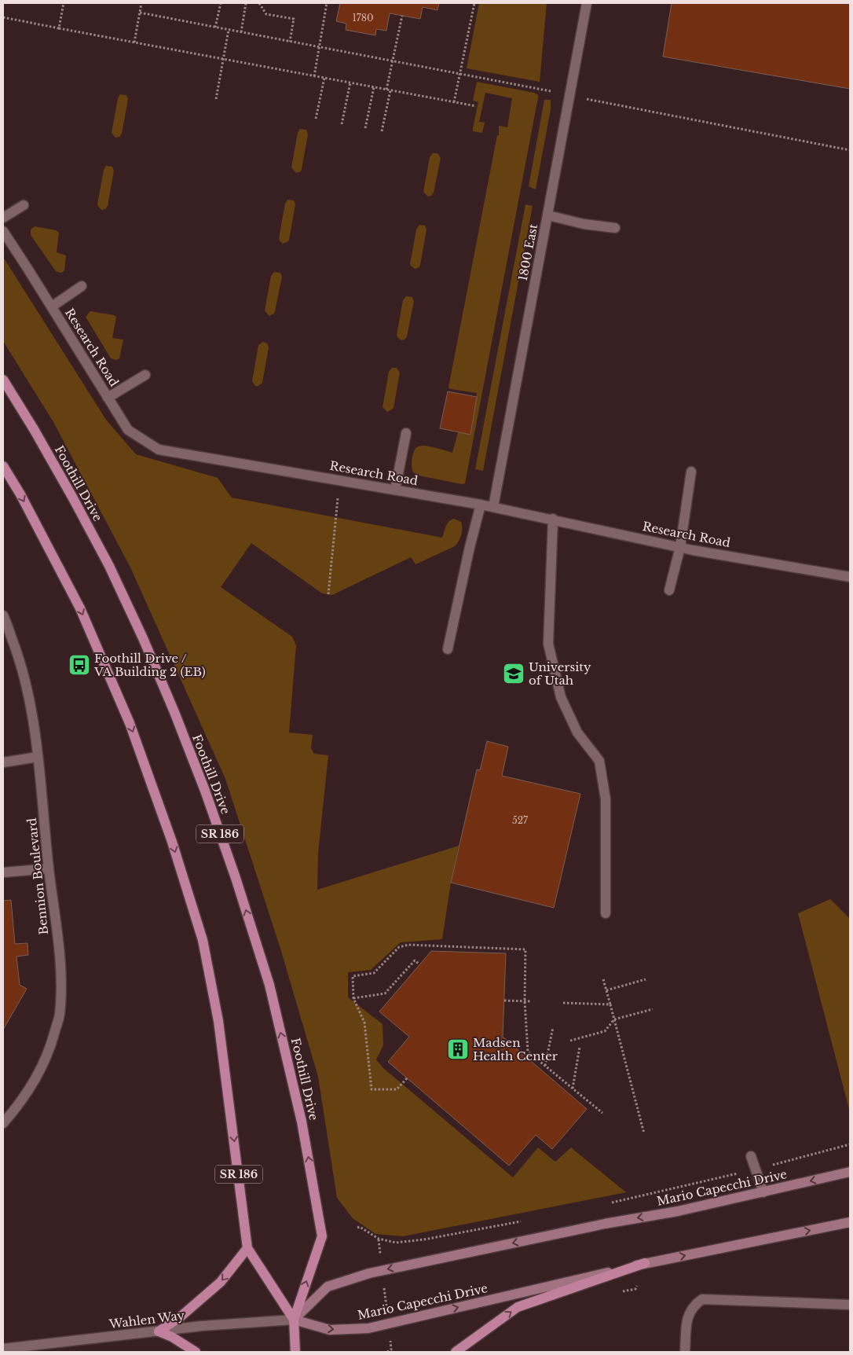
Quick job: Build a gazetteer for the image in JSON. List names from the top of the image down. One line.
{"streets":{"main road":["Foothill Drive","SR 186","Mario Capecchi Drive"],"street":["1800 East","Research Road","Bennion Boulevard","Wahlen Way"]},"crossings":[["1800 East","Research Road"],["Foothill Drive","SR 186"],["Foothill Drive","Mario Capecchi Drive"],["Foothill Drive","Wahlen Way"],["SR 186","Mario Capecchi Drive"],["SR 186","Wahlen Way"],["Mario Capecchi Drive","Wahlen Way"]],"places":{"bus stop":["Foothill Drive / VA Building 2 (EB)"],"school or university":["University of Utah"],"building":["Madsen Health Center"]},"house_numbers":["1780","527"]}
